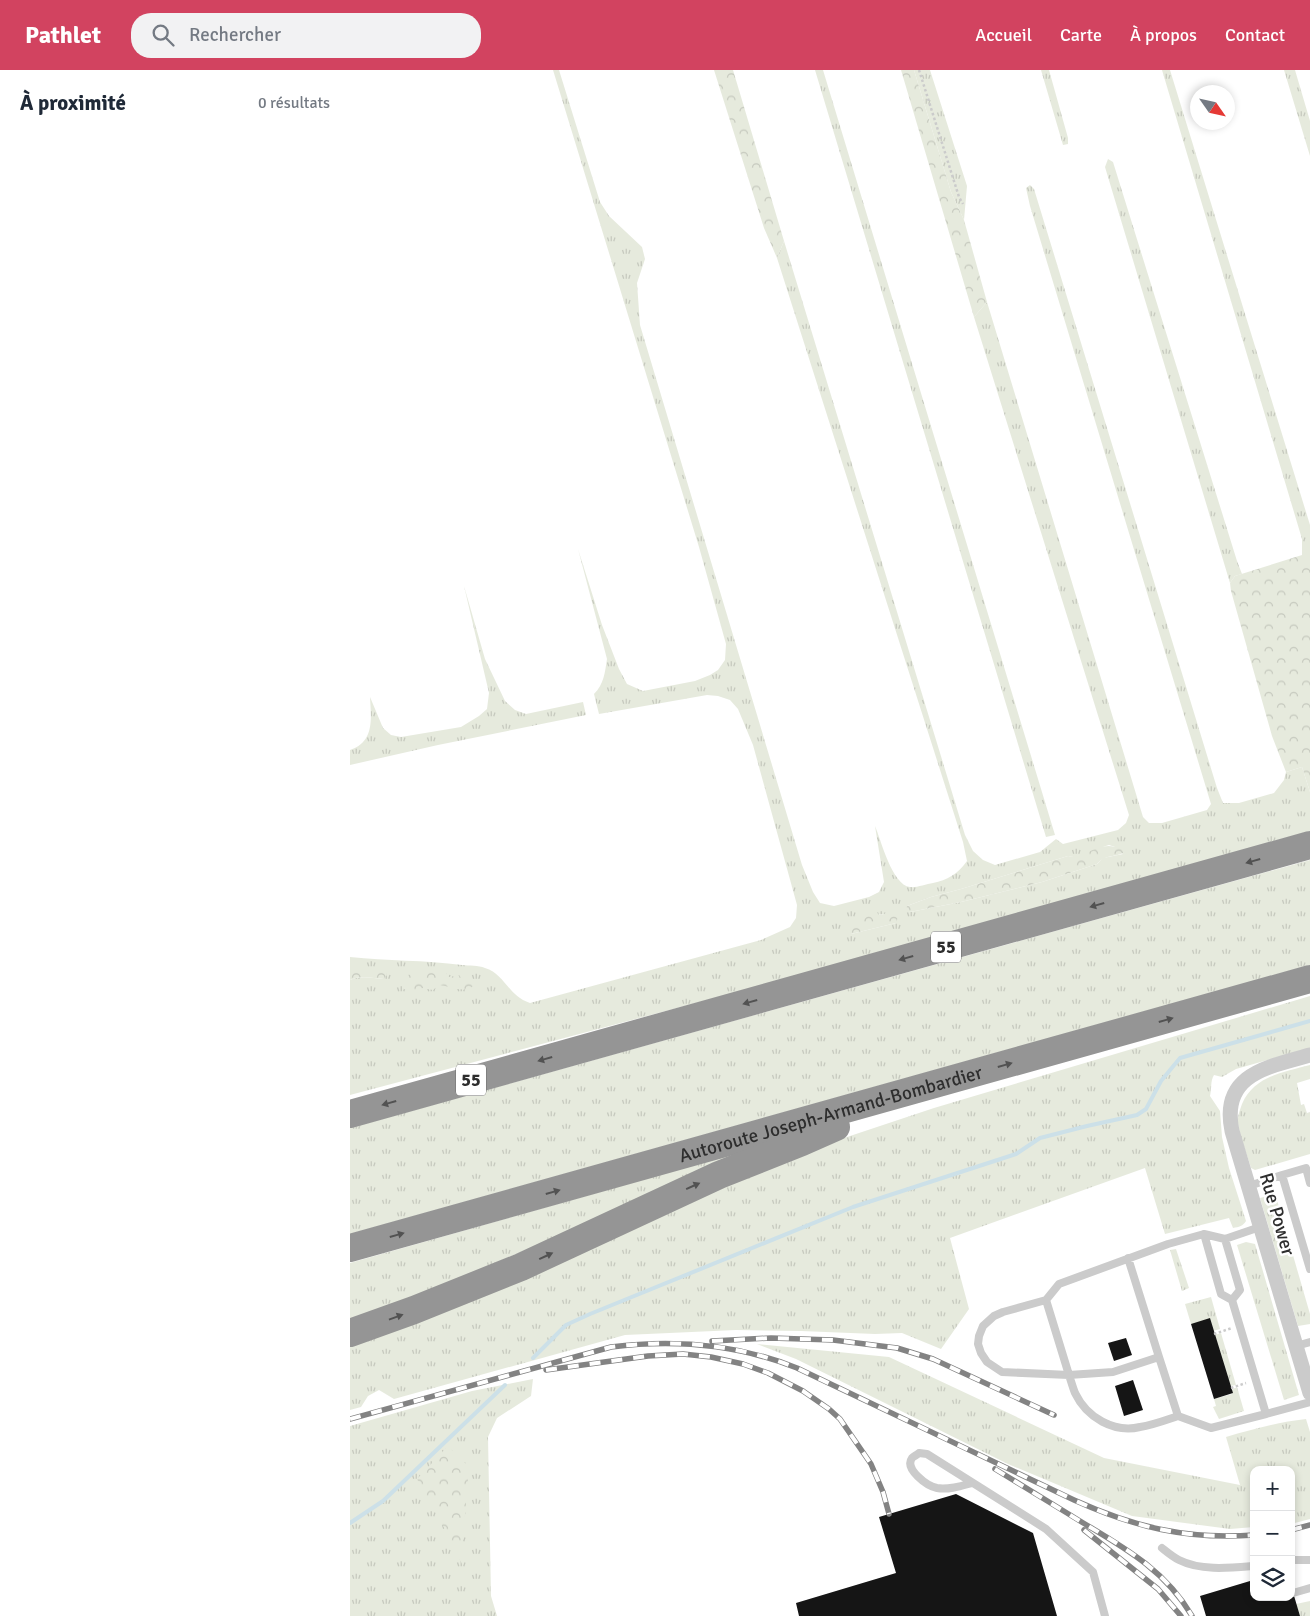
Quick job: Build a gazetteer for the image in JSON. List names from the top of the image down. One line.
{"streets":{"highway":["55","Autoroute Joseph-Armand-Bombardier"],"street":["Rue Power"]},"north":"bottom right","page":{"header":"Pathlet","search":"Rechercher","nav":["Accueil","Carte","À propos","Contact"],"heading":["À proximité","0 résultats"],"map_buttons":["+","−"]}}
